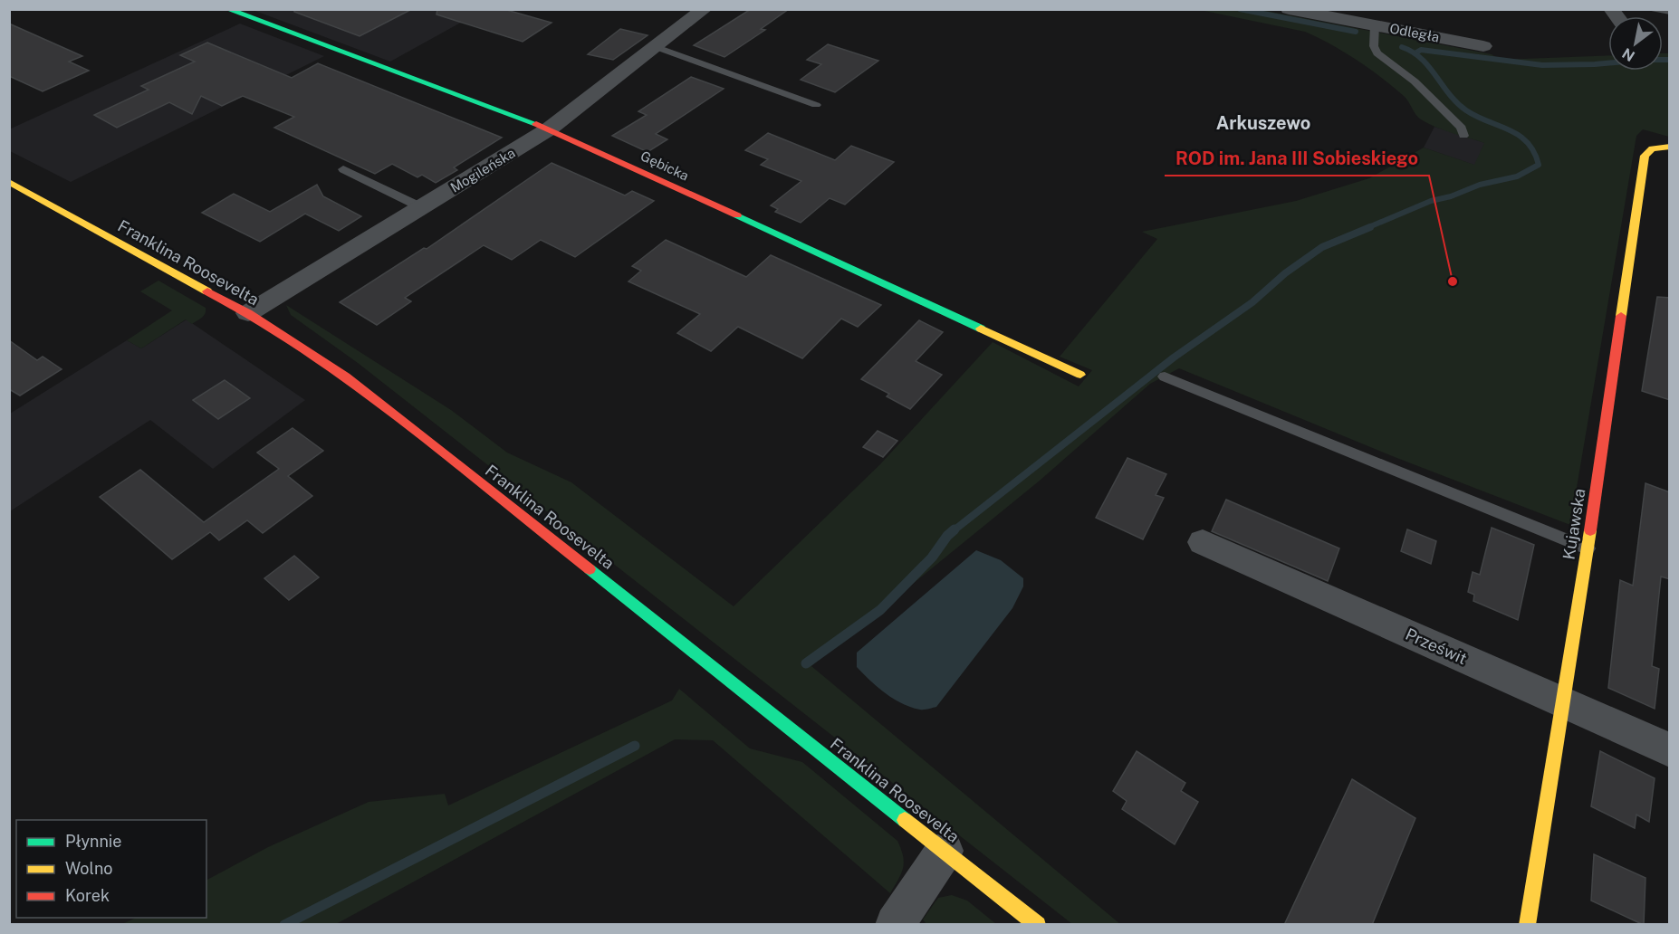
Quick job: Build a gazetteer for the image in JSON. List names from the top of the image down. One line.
{"streets":{"street":["Odległa","Gębicka","Mogileńska","Franklina Roosevelta","Kujawska","Prześwit"]},"crossings":[["Gębicka","Mogileńska"],["Mogileńska","Franklina Roosevelta"],["Kujawska","Prześwit"]],"districts":["Arkuszewo"],"places":["ROD im. Jana III Sobieskiego"],"legend":["Płynnie","Wolno","Korek"],"north":"bottom left"}
